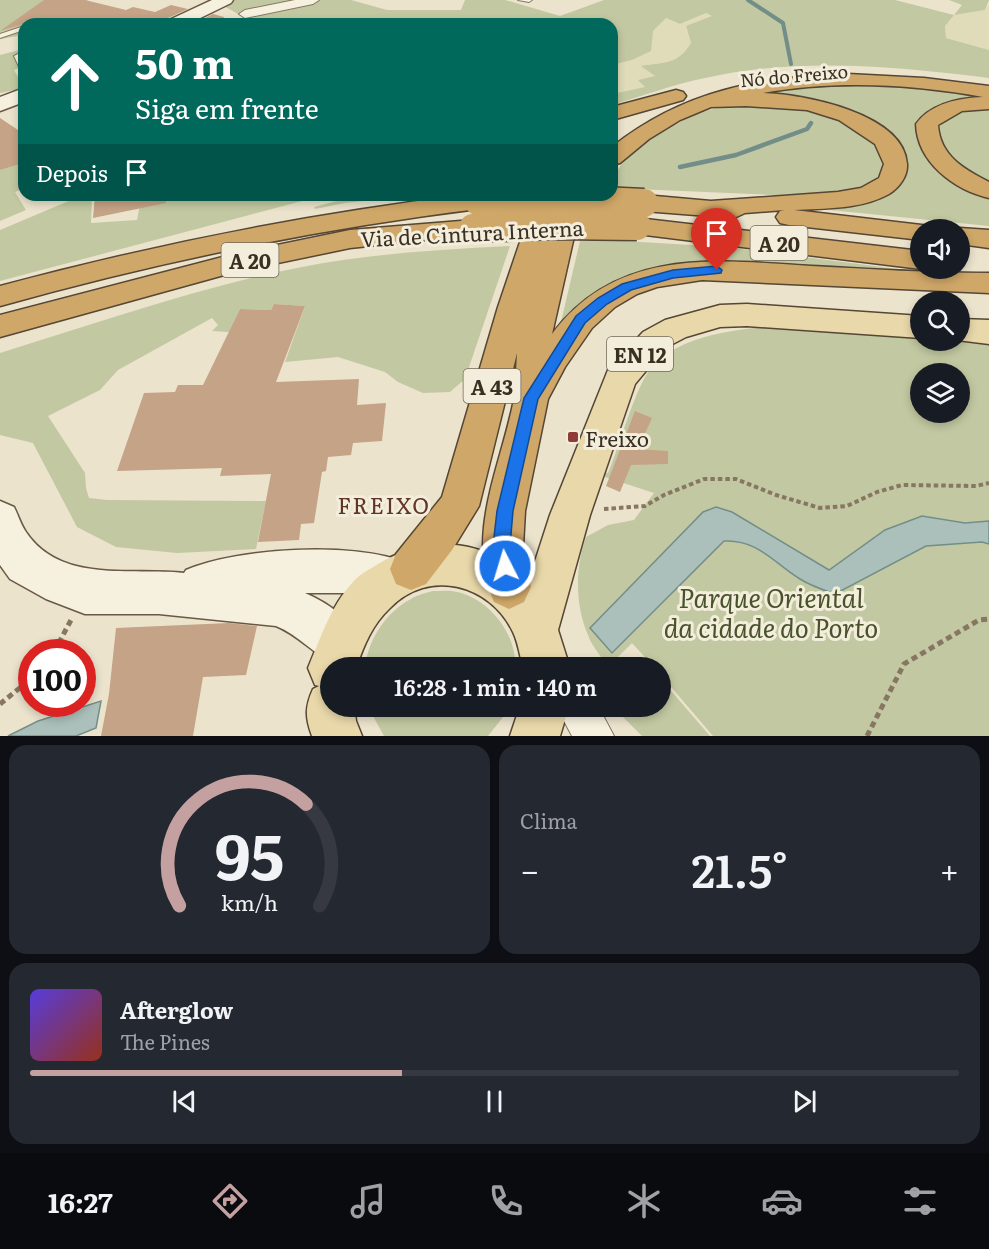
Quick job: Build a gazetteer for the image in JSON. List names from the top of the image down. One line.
{"streets":{"highway":["Nó do Freixo","Via de Cintura Interna","A 20","A 43"],"main road":["EN 12"]},"crossings":[["Via de Cintura Interna","A 20"],["EN 12","A 43"]],"districts":["FREIXO"],"parks":["Parque Oriental da cidade do Porto"],"places":{"transit":["Freixo"]},"page":{"turn":["50 m","Siga em frente"],"then":"Depois","limit":"100","trip":"16:28 · 1 min · 140 m","tile":"Clima","heat":["−","21.5°","+"],"song":["Afterglow","The Pines"],"tabs":"16:27","gauge":["95","km/h"]}}
